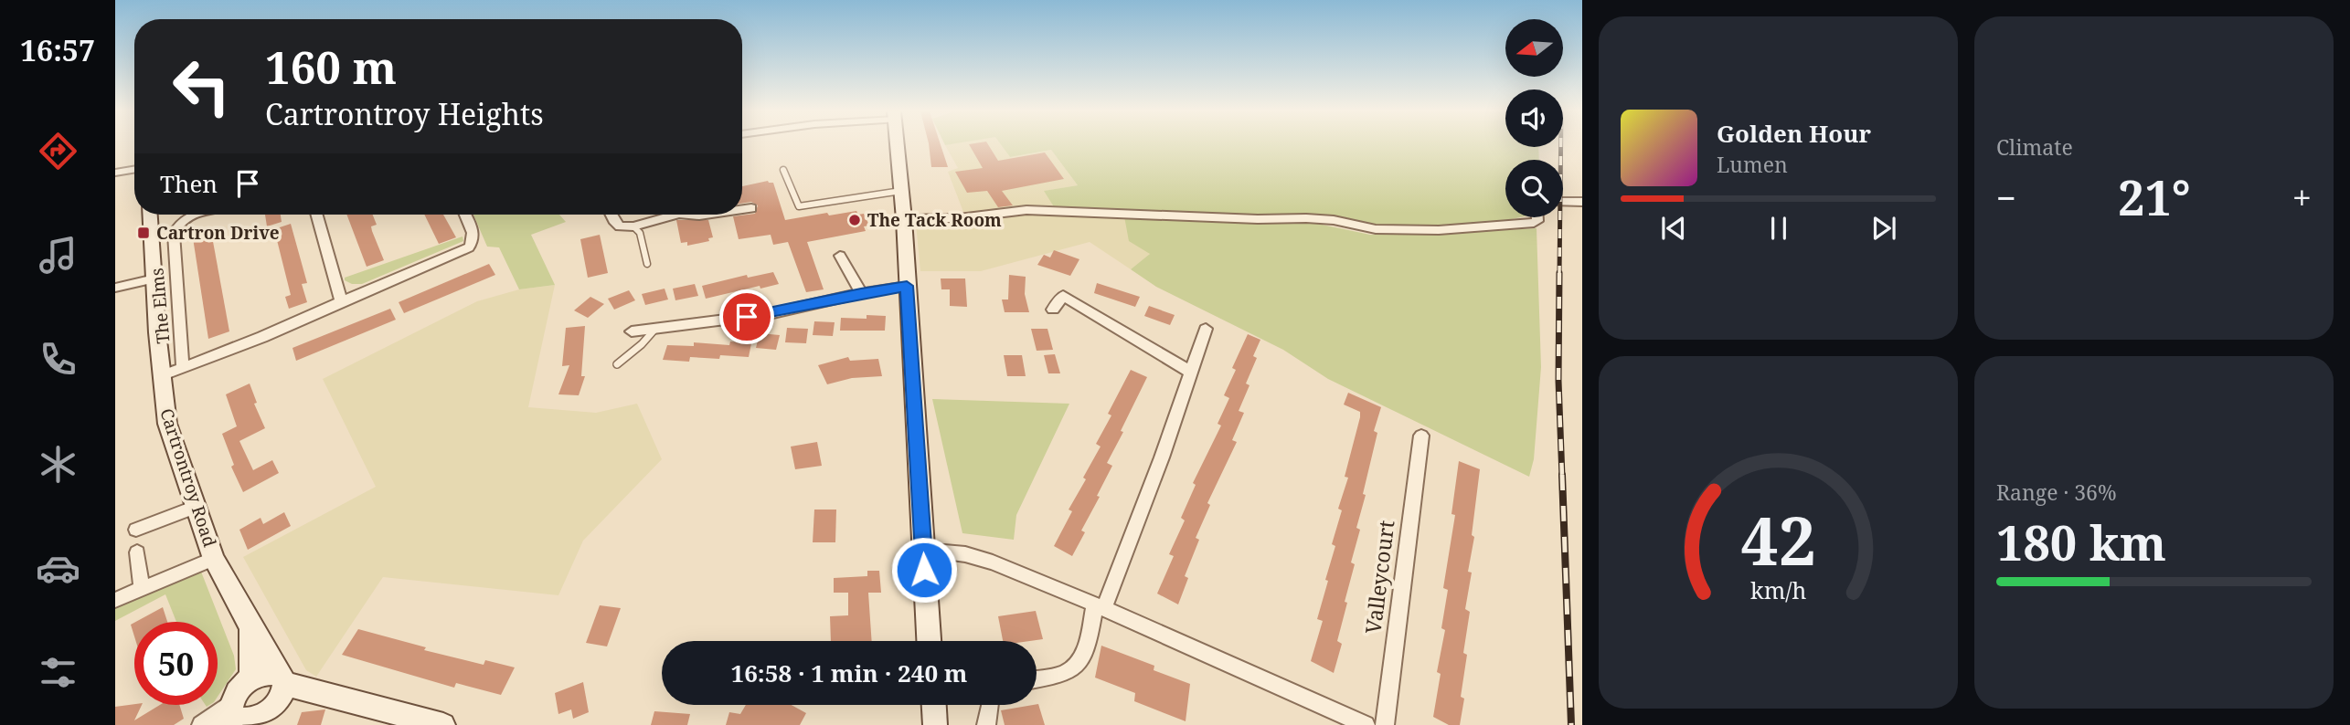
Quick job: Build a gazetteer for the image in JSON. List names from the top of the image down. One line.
{"streets":{"street":["The Elms","Cartrontroy Road","Valleycourt"]},"places":{"other":["The Tack Room"],"transit":["Cartron Drive"]},"north":"left","page":{"tabs":"16:57","tile":["Climate",["Range · 36%","180 km"]],"turn":["160 m","Cartrontroy Heights"],"song":["Golden Hour","Lumen"],"then":"Then","heat":["−","21°","+"],"limit":"50","trip":"16:58 · 1 min · 240 m","gauge":["42","km/h"]}}
